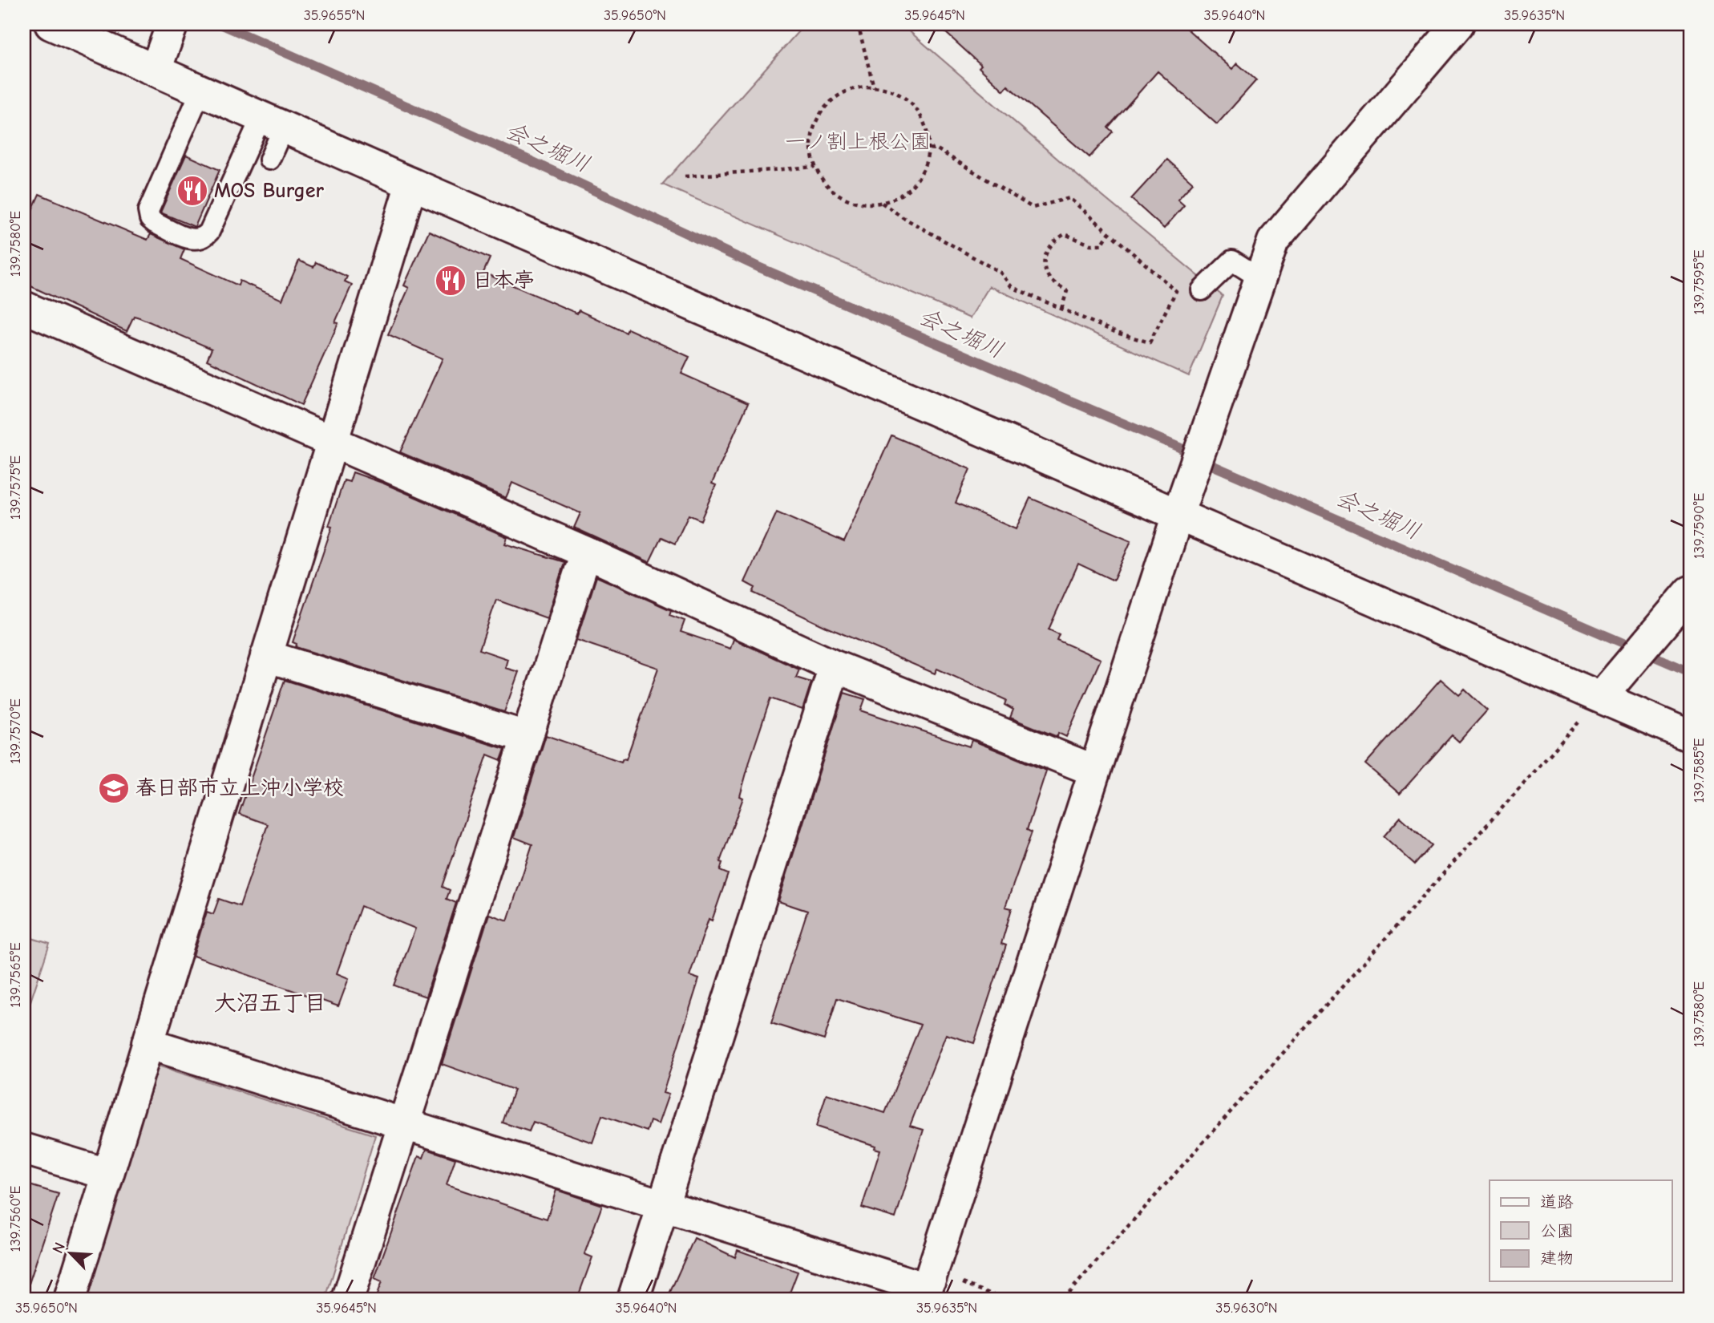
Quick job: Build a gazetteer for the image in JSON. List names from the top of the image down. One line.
{"districts":["大沼五丁目"],"water":["会之堀川"],"parks":["一ノ割上根公園"],"places":{"restaurant":["MOS Burger","日本亭"],"school or university":["春日部市立上沖小学校"]},"legend":["道路","公園","建物"],"north":"top left","coordinates":["35.9655°N","35.9650°N","35.9645°N","35.9640°N","35.9635°N","139.7580°E","139.7595°E","139.7575°E","139.7590°E","139.7570°E","139.7585°E","139.7565°E","139.7560°E","35.9630°N"]}
